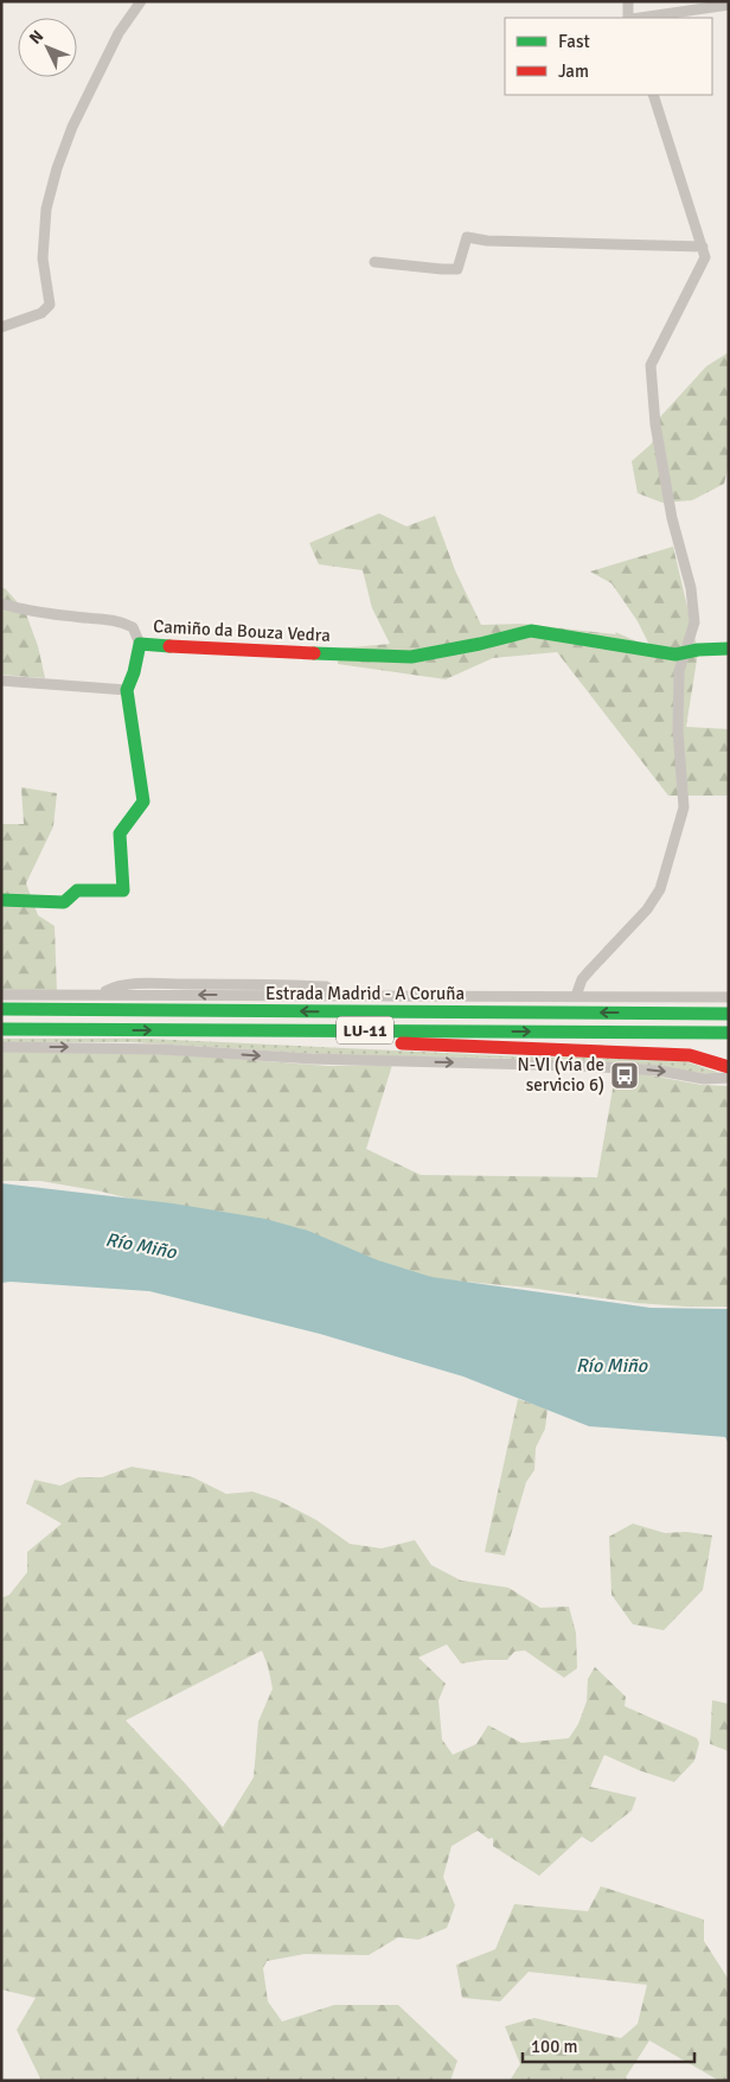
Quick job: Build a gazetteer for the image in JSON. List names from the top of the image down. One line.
{"streets":{"main road":["Camiño da Bouza Vedra","Estrada Madrid - A Coruña","LU-11"]},"water":["Río Miño"],"places":{"bus stop":["N-VI (vía de servicio 6)"]},"legend":["Fast","Jam"],"scale_bar":"100 m","north":"top left"}
